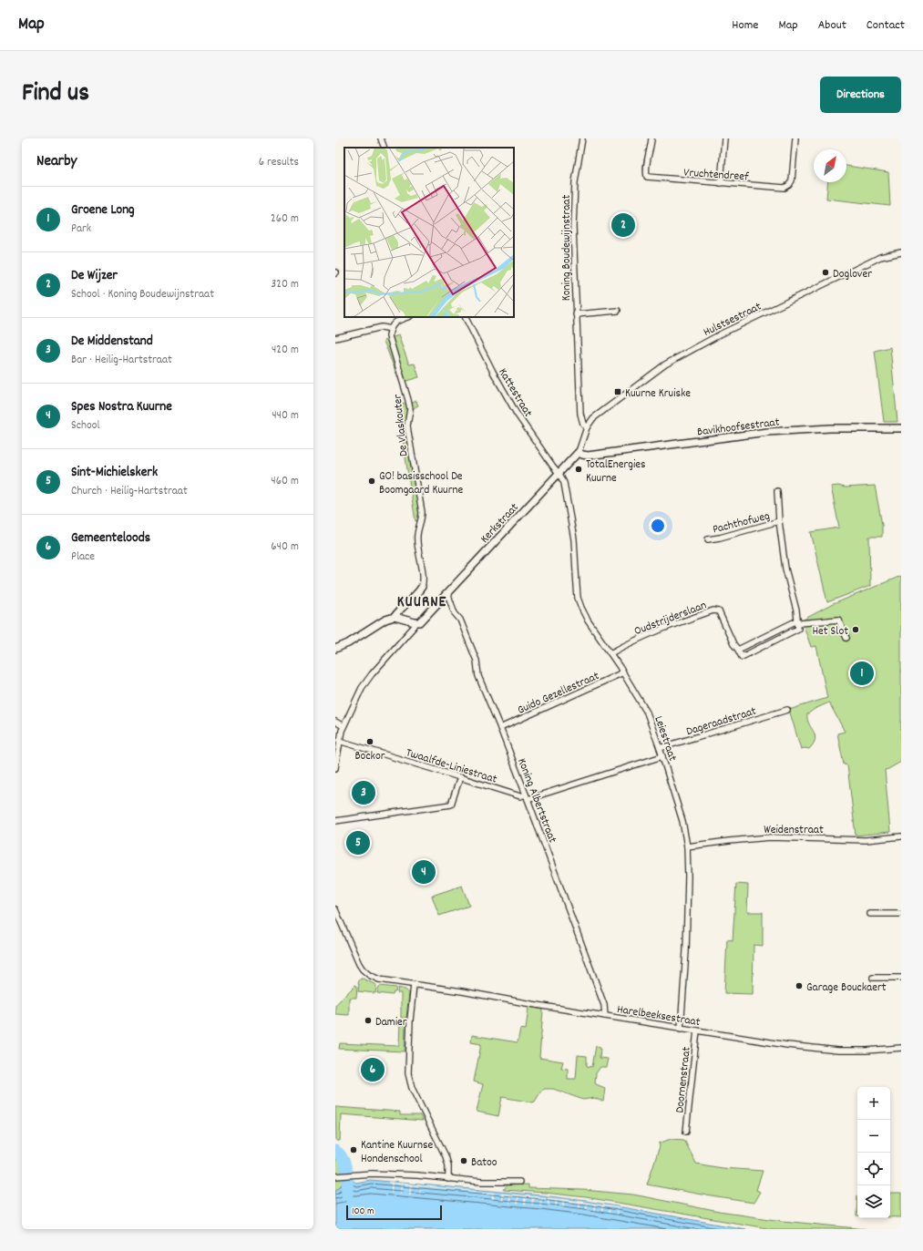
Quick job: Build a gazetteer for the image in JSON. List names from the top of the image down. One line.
{"streets":{"street":["Vruchtendreef","Koning Boudewijnstraat","Hulstsestraat","Kattestraat","De Vlaskouter","Bavikhoofsestraat","Pachthofweg","Kerkstraat","Oudstrijderslaan","Guido Gezellestraat","Dageraadstraat","Leiestraat","Twaalfde-Liniestraat","Koning Albertstraat","Weidenstraat","Harelbeeksestraat","Doornenstraat"]},"crossings":[["Koning Boudewijnstraat","Hulstsestraat"],["Koning Boudewijnstraat","Kerkstraat"],["Hulstsestraat","Kerkstraat"],["Kattestraat","Kerkstraat"],["Kattestraat","Leiestraat"],["Bavikhoofsestraat","Kerkstraat"],["Kerkstraat","Leiestraat"],["Kerkstraat","Twaalfde-Liniestraat"],["Kerkstraat","Koning Albertstraat"],["Oudstrijderslaan","Leiestraat"],["Guido Gezellestraat","Leiestraat"],["Guido Gezellestraat","Koning Albertstraat"],["Dageraadstraat","Leiestraat"],["Leiestraat","Weidenstraat"],["Leiestraat","Harelbeeksestraat"],["Twaalfde-Liniestraat","Koning Albertstraat"],["Koning Albertstraat","Harelbeeksestraat"],["Harelbeeksestraat","Doornenstraat"]],"districts":["KUURNE"],"places":{"other":["Doglover","TotalEnergies Kuurne","GO! basisschool De Boomgaard Kuurne","Het Slot","Bockor","Garage Bouckaert","Damier","Kantine Kuurnse Hondenschool","Batoo"],"transit":["Kuurne Kruiske"]},"scale_bar":"100 m","north":"top right","page":{"header":"Map","nav":["Home","Map","About","Contact"],"title":"Find us","buttons":"Directions","heading":["Nearby","6 results"],"list":[{"mark":"1","name":"Groene Long","note":"Park","value":"260 m"},{"mark":"2","name":"De Wijzer","note":"School · Koning Boudewijnstraat","value":"320 m"},{"mark":"3","name":"De Middenstand","note":"Bar · Heilig-Hartstraat","value":"420 m"},{"mark":"4","name":"Spes Nostra Kuurne","note":"School","value":"440 m"},{"mark":"5","name":"Sint-Michielskerk","note":"Church · Heilig-Hartstraat","value":"460 m"},{"mark":"6","name":"Gemeenteloods","note":"Place","value":"640 m"}],"pins":["2","1","3","5","4","6"],"map_buttons":["+","−"],"scale":"100 m"}}
